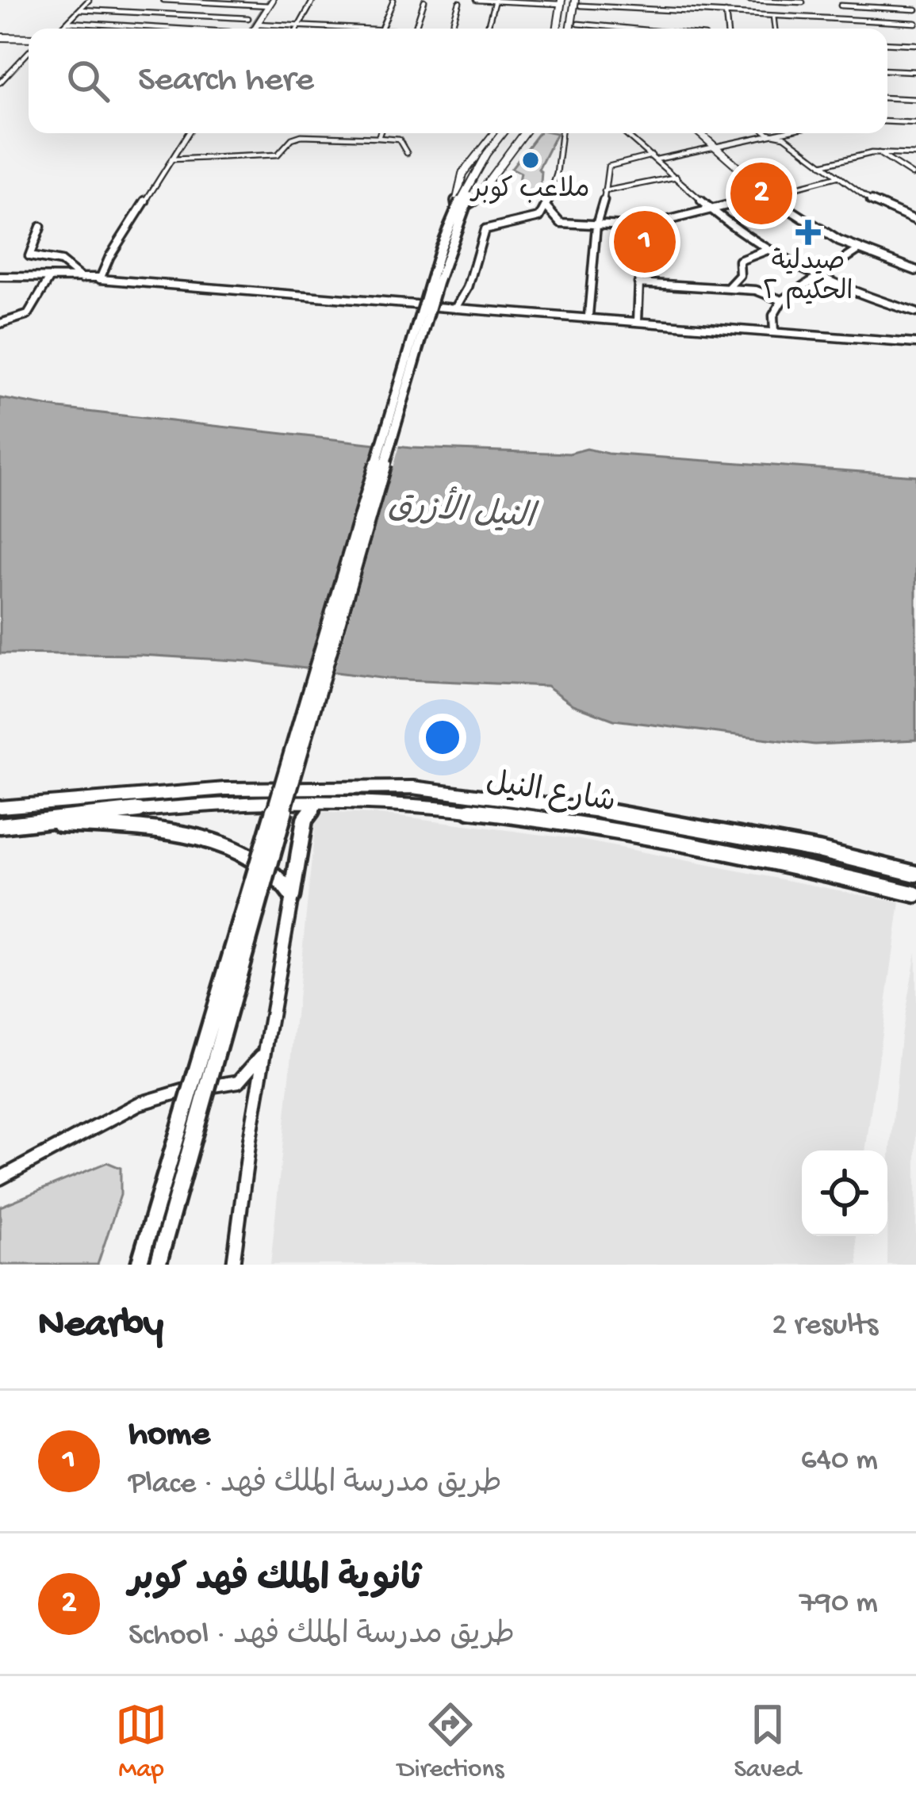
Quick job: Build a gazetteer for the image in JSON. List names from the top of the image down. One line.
{"streets":{"main road":["شارع النيل"]},"water":["النيل الأزرق"],"places":{"other":["ملاعب كوبر"],"health":["صيدلية الحكيم ٢"]},"page":{"search":"Search here","pins":["2","1"],"heading":["Nearby","2 results"],"list":[{"mark":"1","name":"home","note":"Place · طريق مدرسة الملك فهد","value":"640 m"},{"mark":"2","name":"ثانوية الملك فهد كوبر","note":"School · طريق مدرسة الملك فهد","value":"790 m"}],"nav":["Map","Directions","Saved"]}}
